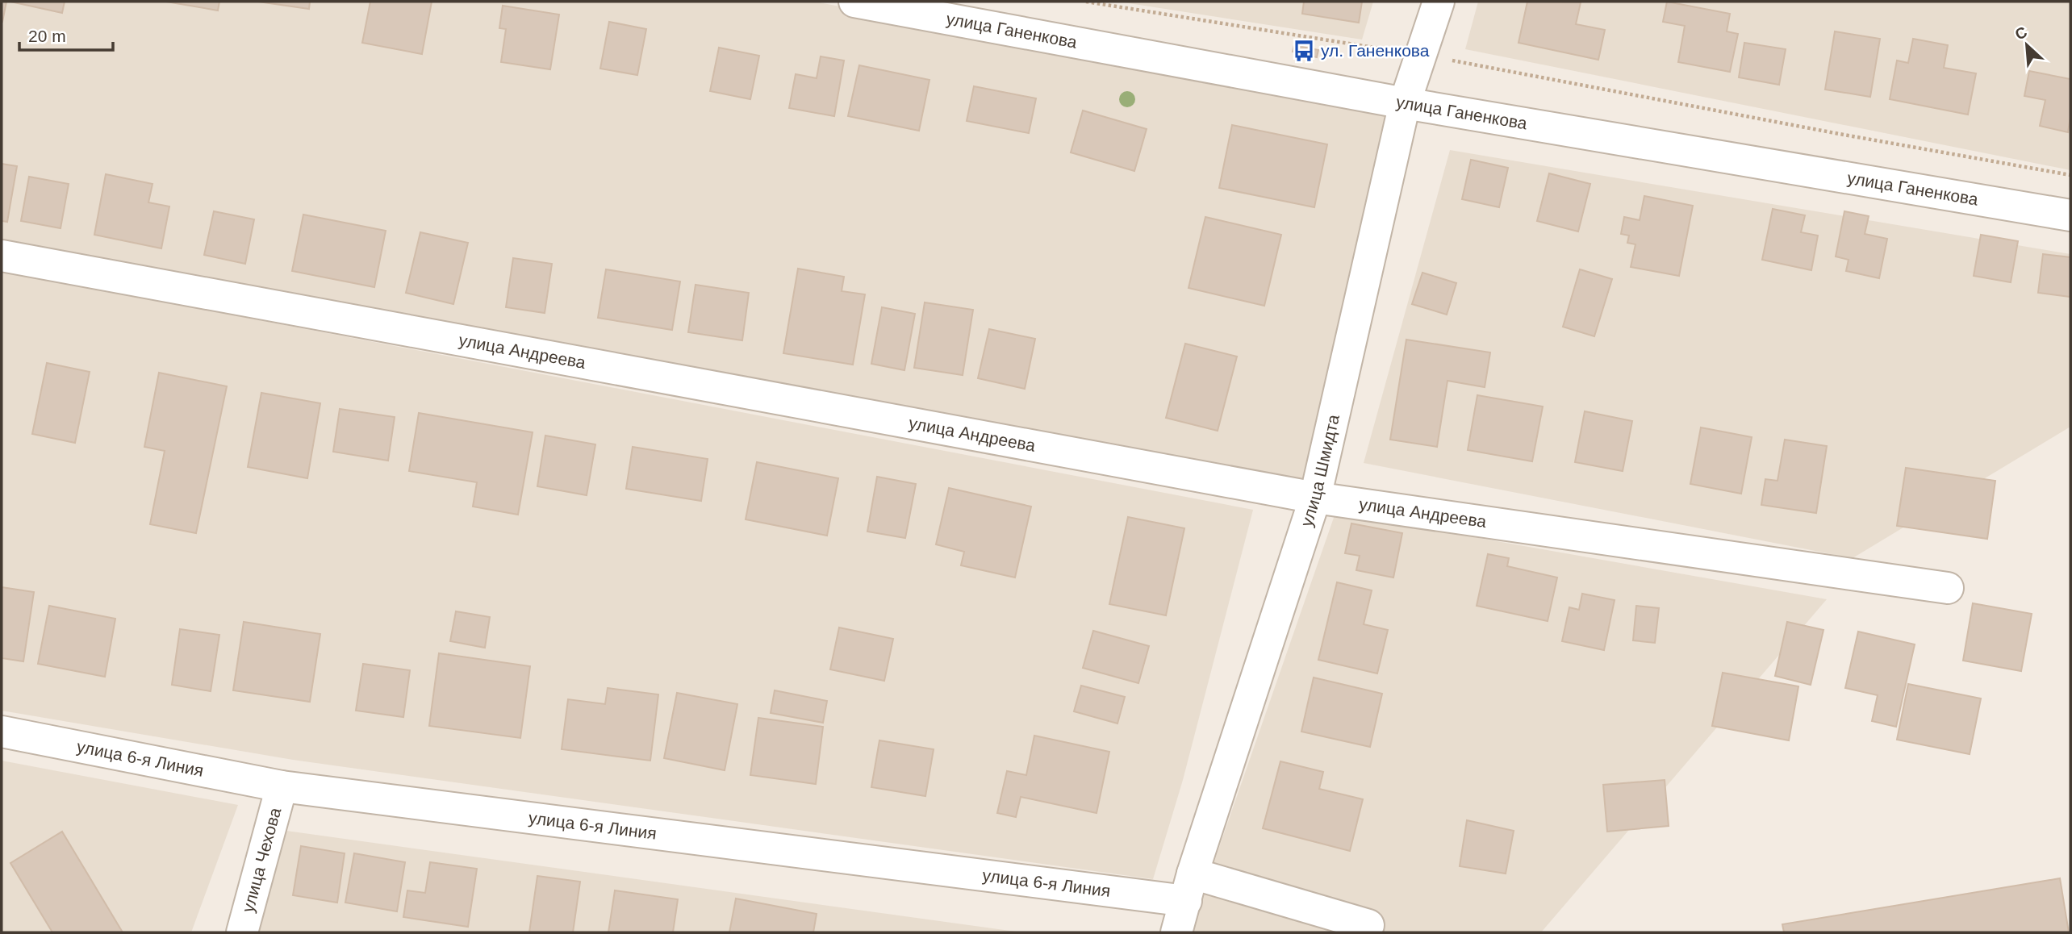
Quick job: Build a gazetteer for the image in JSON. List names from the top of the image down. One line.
{"streets":{"street":["улица Ганенкова","улица Андреева","улица Шмидта","улица 6-я Линия","улица Чехова"]},"crossings":[["улица Ганенкова","улица Шмидта"],["улица Андреева","улица Шмидта"],["улица Шмидта","улица 6-я Линия"],["улица 6-я Линия","улица Чехова"]],"places":{"bus stop":["ул. Ганенкова"]},"scale_bar":"20 m","north":"top left"}
